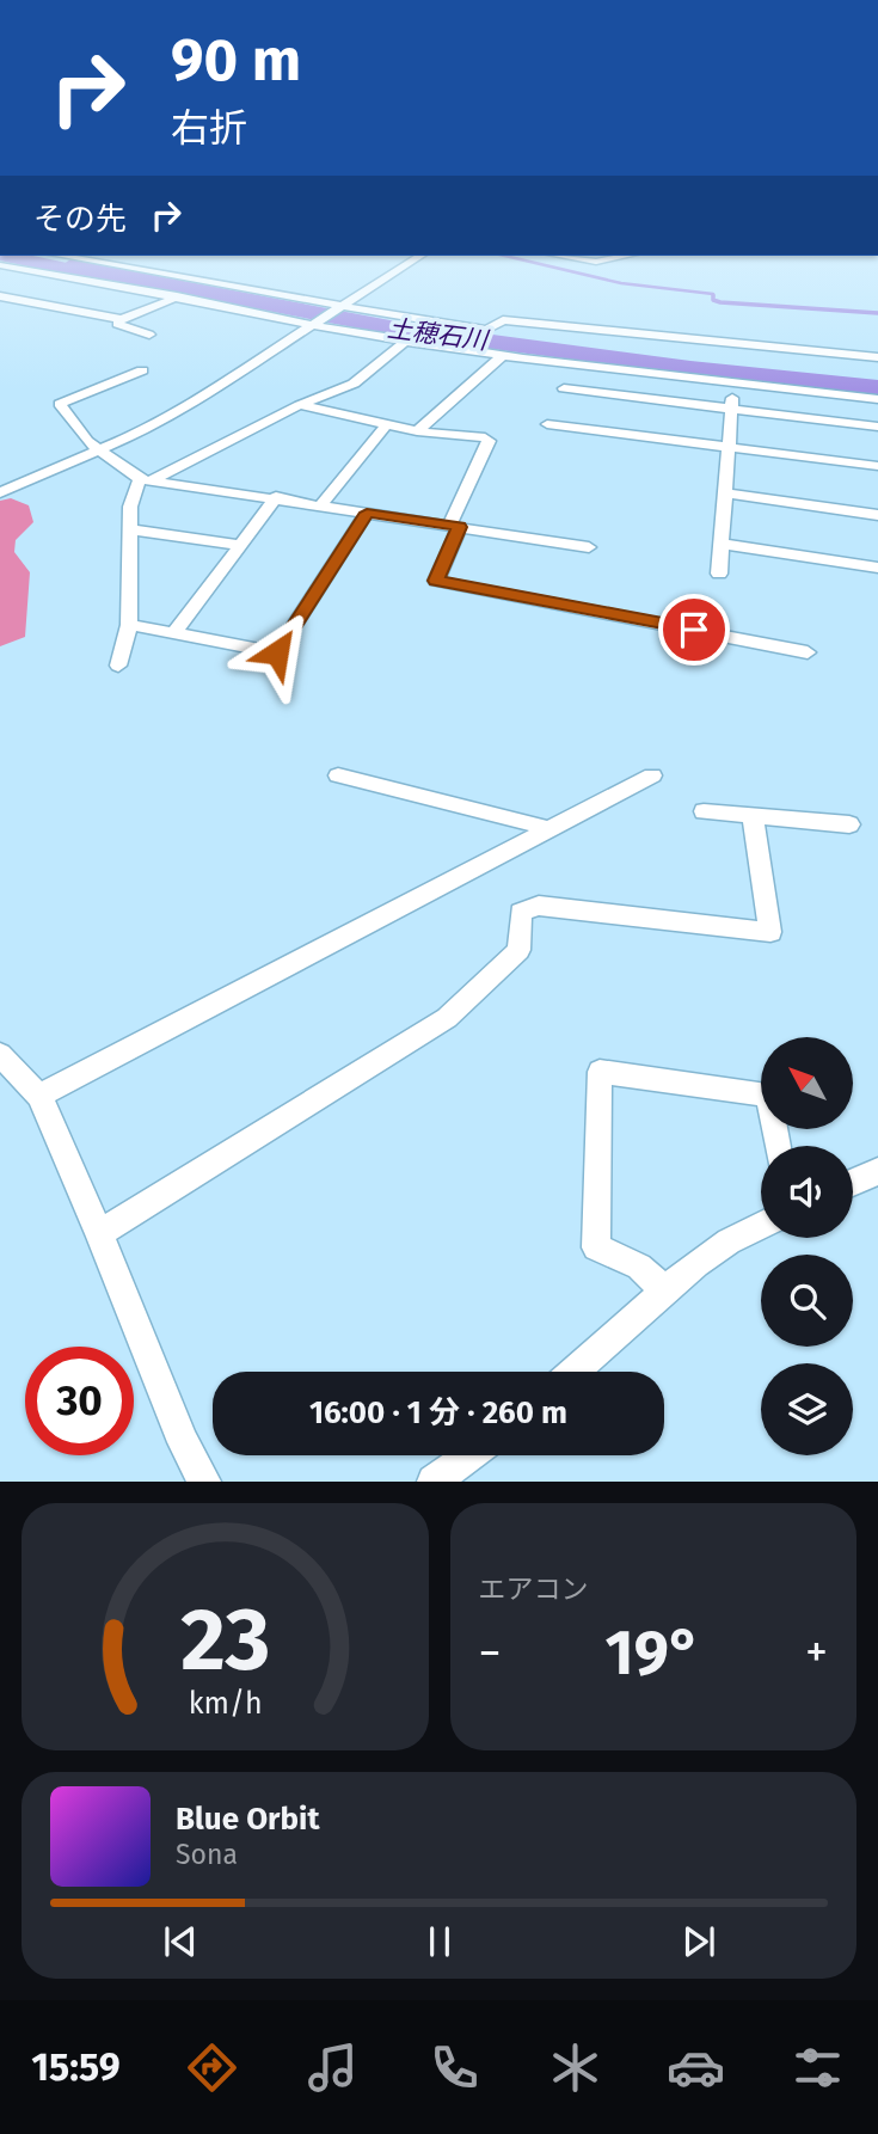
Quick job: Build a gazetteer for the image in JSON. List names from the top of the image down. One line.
{"water":["土穂石川"],"north":"top left","page":{"turn":["90 m","右折"],"then":"その先","limit":"30","trip":"16:00 · 1 分 · 260 m","tile":"エアコン","heat":["−","19°","+"],"song":["Blue Orbit","Sona"],"tabs":"15:59","gauge":["23","km/h"]}}
